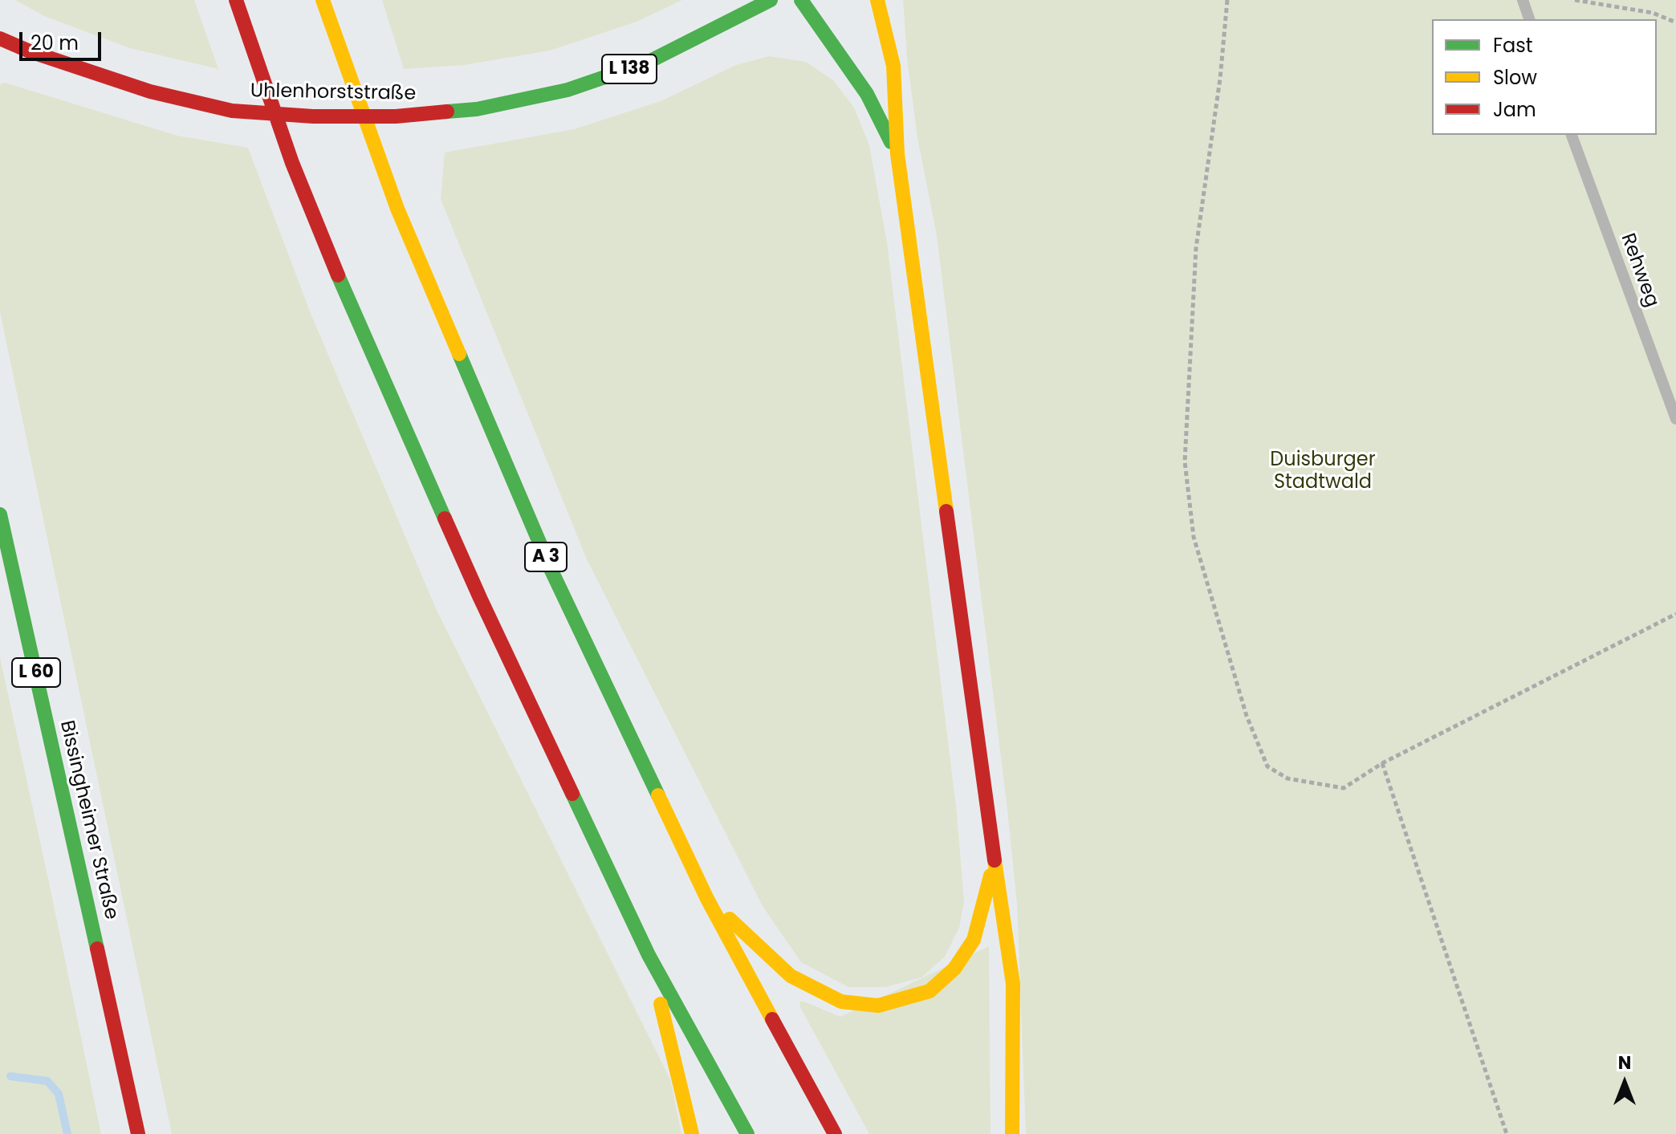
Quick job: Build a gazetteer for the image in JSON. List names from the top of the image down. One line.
{"streets":{"main road":["L 138","Uhlenhorststraße","A 3","L 60","Bissingheimer Straße"],"lane":["Rehweg"]},"parks":["Duisburger Stadtwald"],"legend":["Fast","Slow","Jam"],"scale_bar":"20 m","north":"top"}
